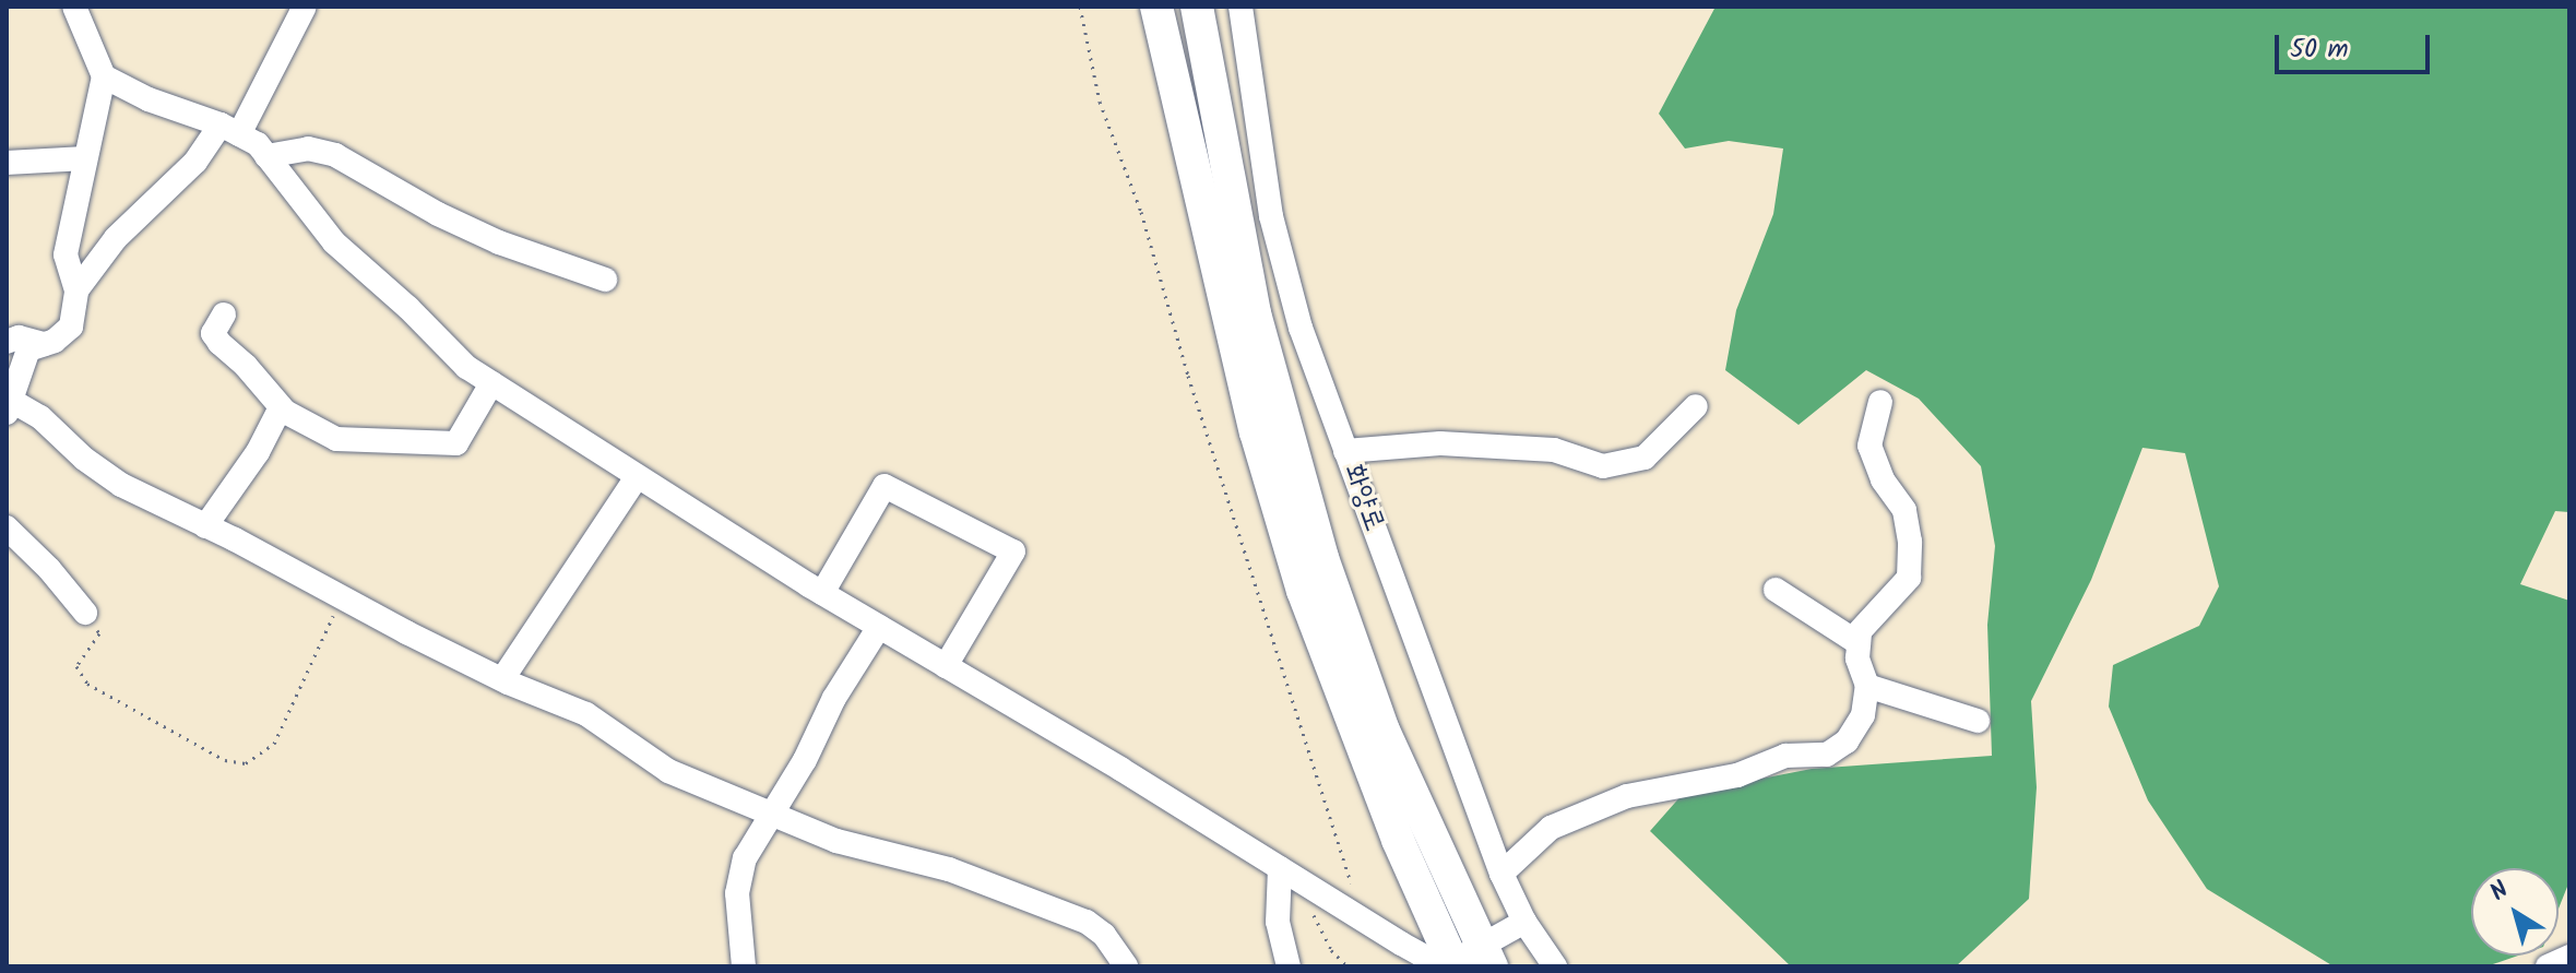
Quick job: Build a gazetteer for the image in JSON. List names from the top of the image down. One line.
{"streets":{"main road":["화양로"]},"scale_bar":"50 m","north":"top left"}
